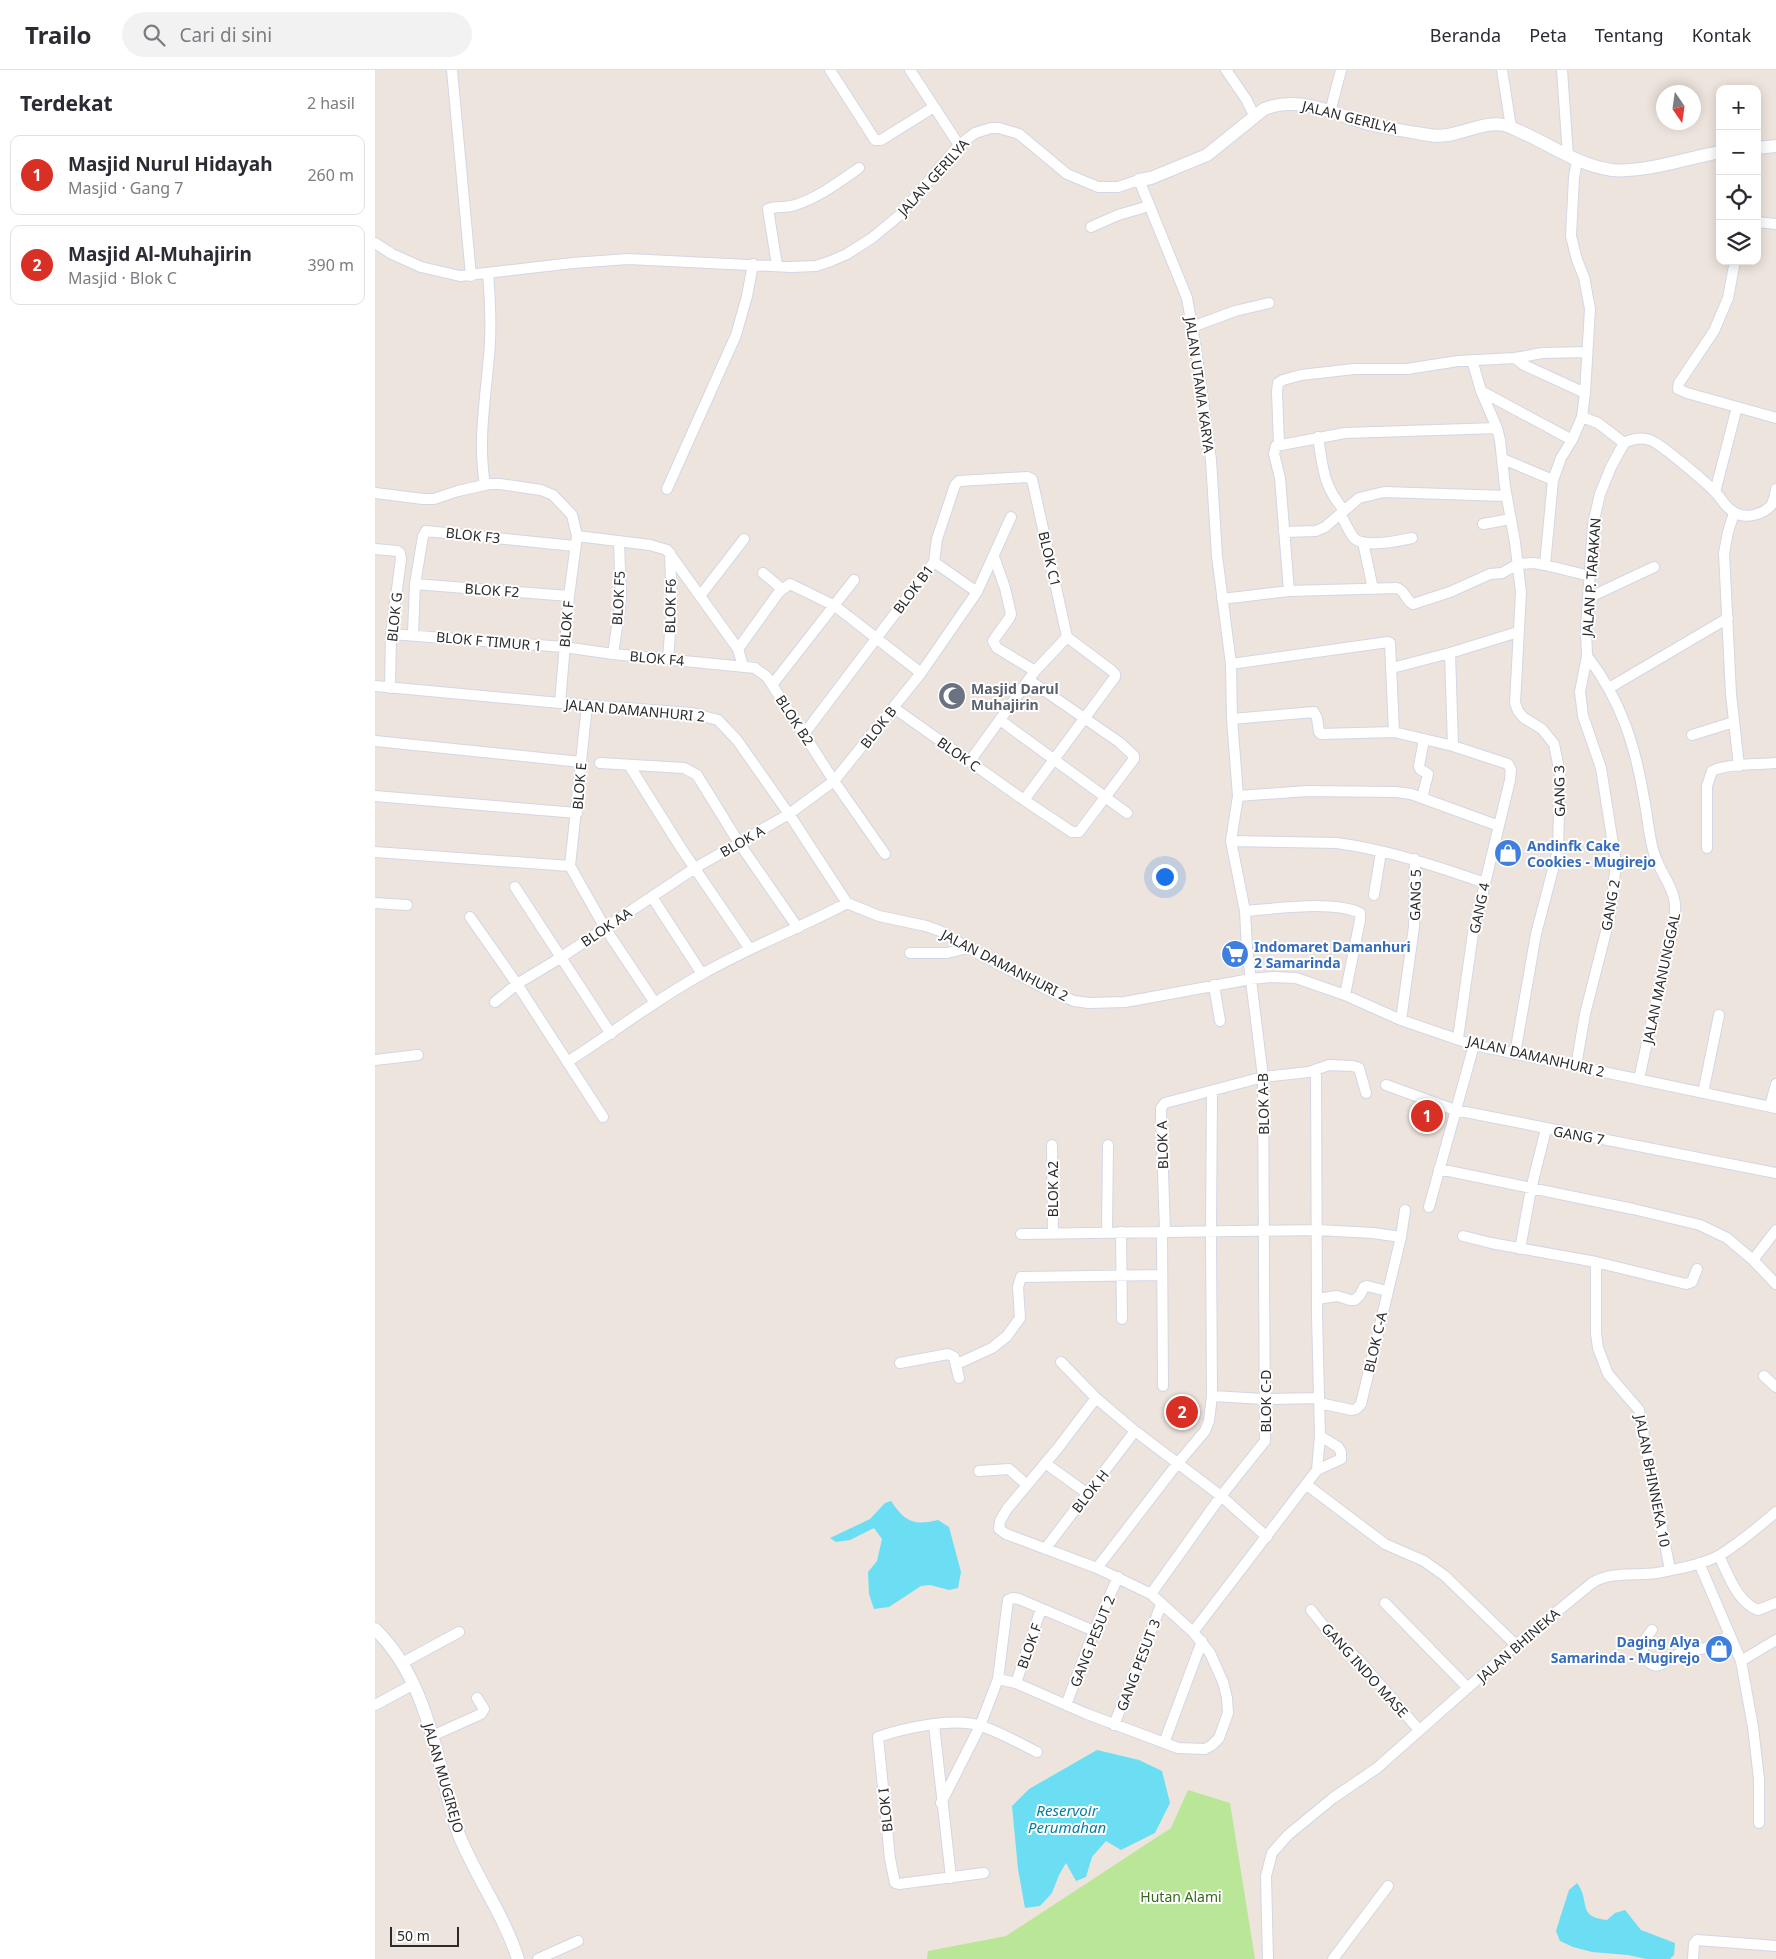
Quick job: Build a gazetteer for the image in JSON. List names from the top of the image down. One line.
{"streets":{"street":["JALAN GERILYA","JALAN UTAMA KARYA","BLOK F3","BLOK C1","JALAN P. TARAKAN","BLOK B1","BLOK F2","BLOK F5","BLOK F6","BLOK G","BLOK F","BLOK F TIMUR 1","BLOK F4","JALAN DAMANHURI 2","BLOK B2","BLOK B","BLOK C","BLOK E","GANG 3","BLOK A","GANG 5","GANG 2","GANG 4","BLOK AA","JALAN MANUNGGAL","BLOK A-B","GANG 7","BLOK A2","BLOK C-A","BLOK C-D","JALAN BHINNEKA 10","BLOK H","GANG PESUT 2","JALAN BHINEKA","GANG PESUT 3","GANG INDO MASE","JALAN MUGIREJO","BLOK I"]},"crossings":[["JALAN GERILYA","JALAN UTAMA KARYA"],["JALAN UTAMA KARYA","BLOK A-B"],["BLOK F3","BLOK F2"],["BLOK F3","BLOK F"],["BLOK C1","BLOK B1"],["JALAN P. TARAKAN","GANG 2"],["JALAN P. TARAKAN","JALAN MANUNGGAL"],["BLOK B1","BLOK B2"],["BLOK F2","BLOK F"],["BLOK F5","BLOK F4"],["BLOK F6","BLOK F4"],["BLOK G","BLOK F TIMUR 1"],["BLOK G","JALAN DAMANHURI 2"],["BLOK F","BLOK F TIMUR 1"],["BLOK F","BLOK F4"],["BLOK F","JALAN DAMANHURI 2"],["BLOK F TIMUR 1","BLOK F4"],["BLOK F4","BLOK B2"],["JALAN DAMANHURI 2","BLOK B"],["JALAN DAMANHURI 2","BLOK E"],["JALAN DAMANHURI 2","GANG 3"],["JALAN DAMANHURI 2","BLOK A"],["JALAN DAMANHURI 2","GANG 5"],["JALAN DAMANHURI 2","GANG 2"],["JALAN DAMANHURI 2","GANG 4"],["JALAN DAMANHURI 2","JALAN MANUNGGAL"],["JALAN DAMANHURI 2","BLOK A-B"],["BLOK B2","BLOK B"],["BLOK B","BLOK C"],["BLOK B","BLOK A"],["BLOK A","BLOK AA"],["BLOK A","BLOK A-B"],["GANG 2","JALAN MANUNGGAL"],["BLOK A-B","BLOK C-D"],["JALAN BHINNEKA 10","JALAN BHINEKA"],["JALAN BHINEKA","GANG INDO MASE"]],"water":["Reservoir Perumahan"],"parks":["Hutan Alami"],"places":{"mosque":["Masjid Darul Muhajirin"],"shop":["Andinfk Cake Cookies - Mugirejo","Daging Alya Samarinda - Mugirejo"],"supermarket":["Indomaret Damanhuri 2 Samarinda"]},"scale_bar":"50 m","north":"bottom","page":{"header":"Trailo","search":"Cari di sini","nav":["Beranda","Peta","Tentang","Kontak"],"heading":["Terdekat","2 hasil"],"map_buttons":["+","−"],"list":[{"mark":"1","name":"Masjid Nurul Hidayah","note":"Masjid · Gang 7","value":"260 m"},{"mark":"2","name":"Masjid Al-Muhajirin","note":"Masjid · Blok C","value":"390 m"}],"pins":["1","2"],"scale":"50 m"}}
